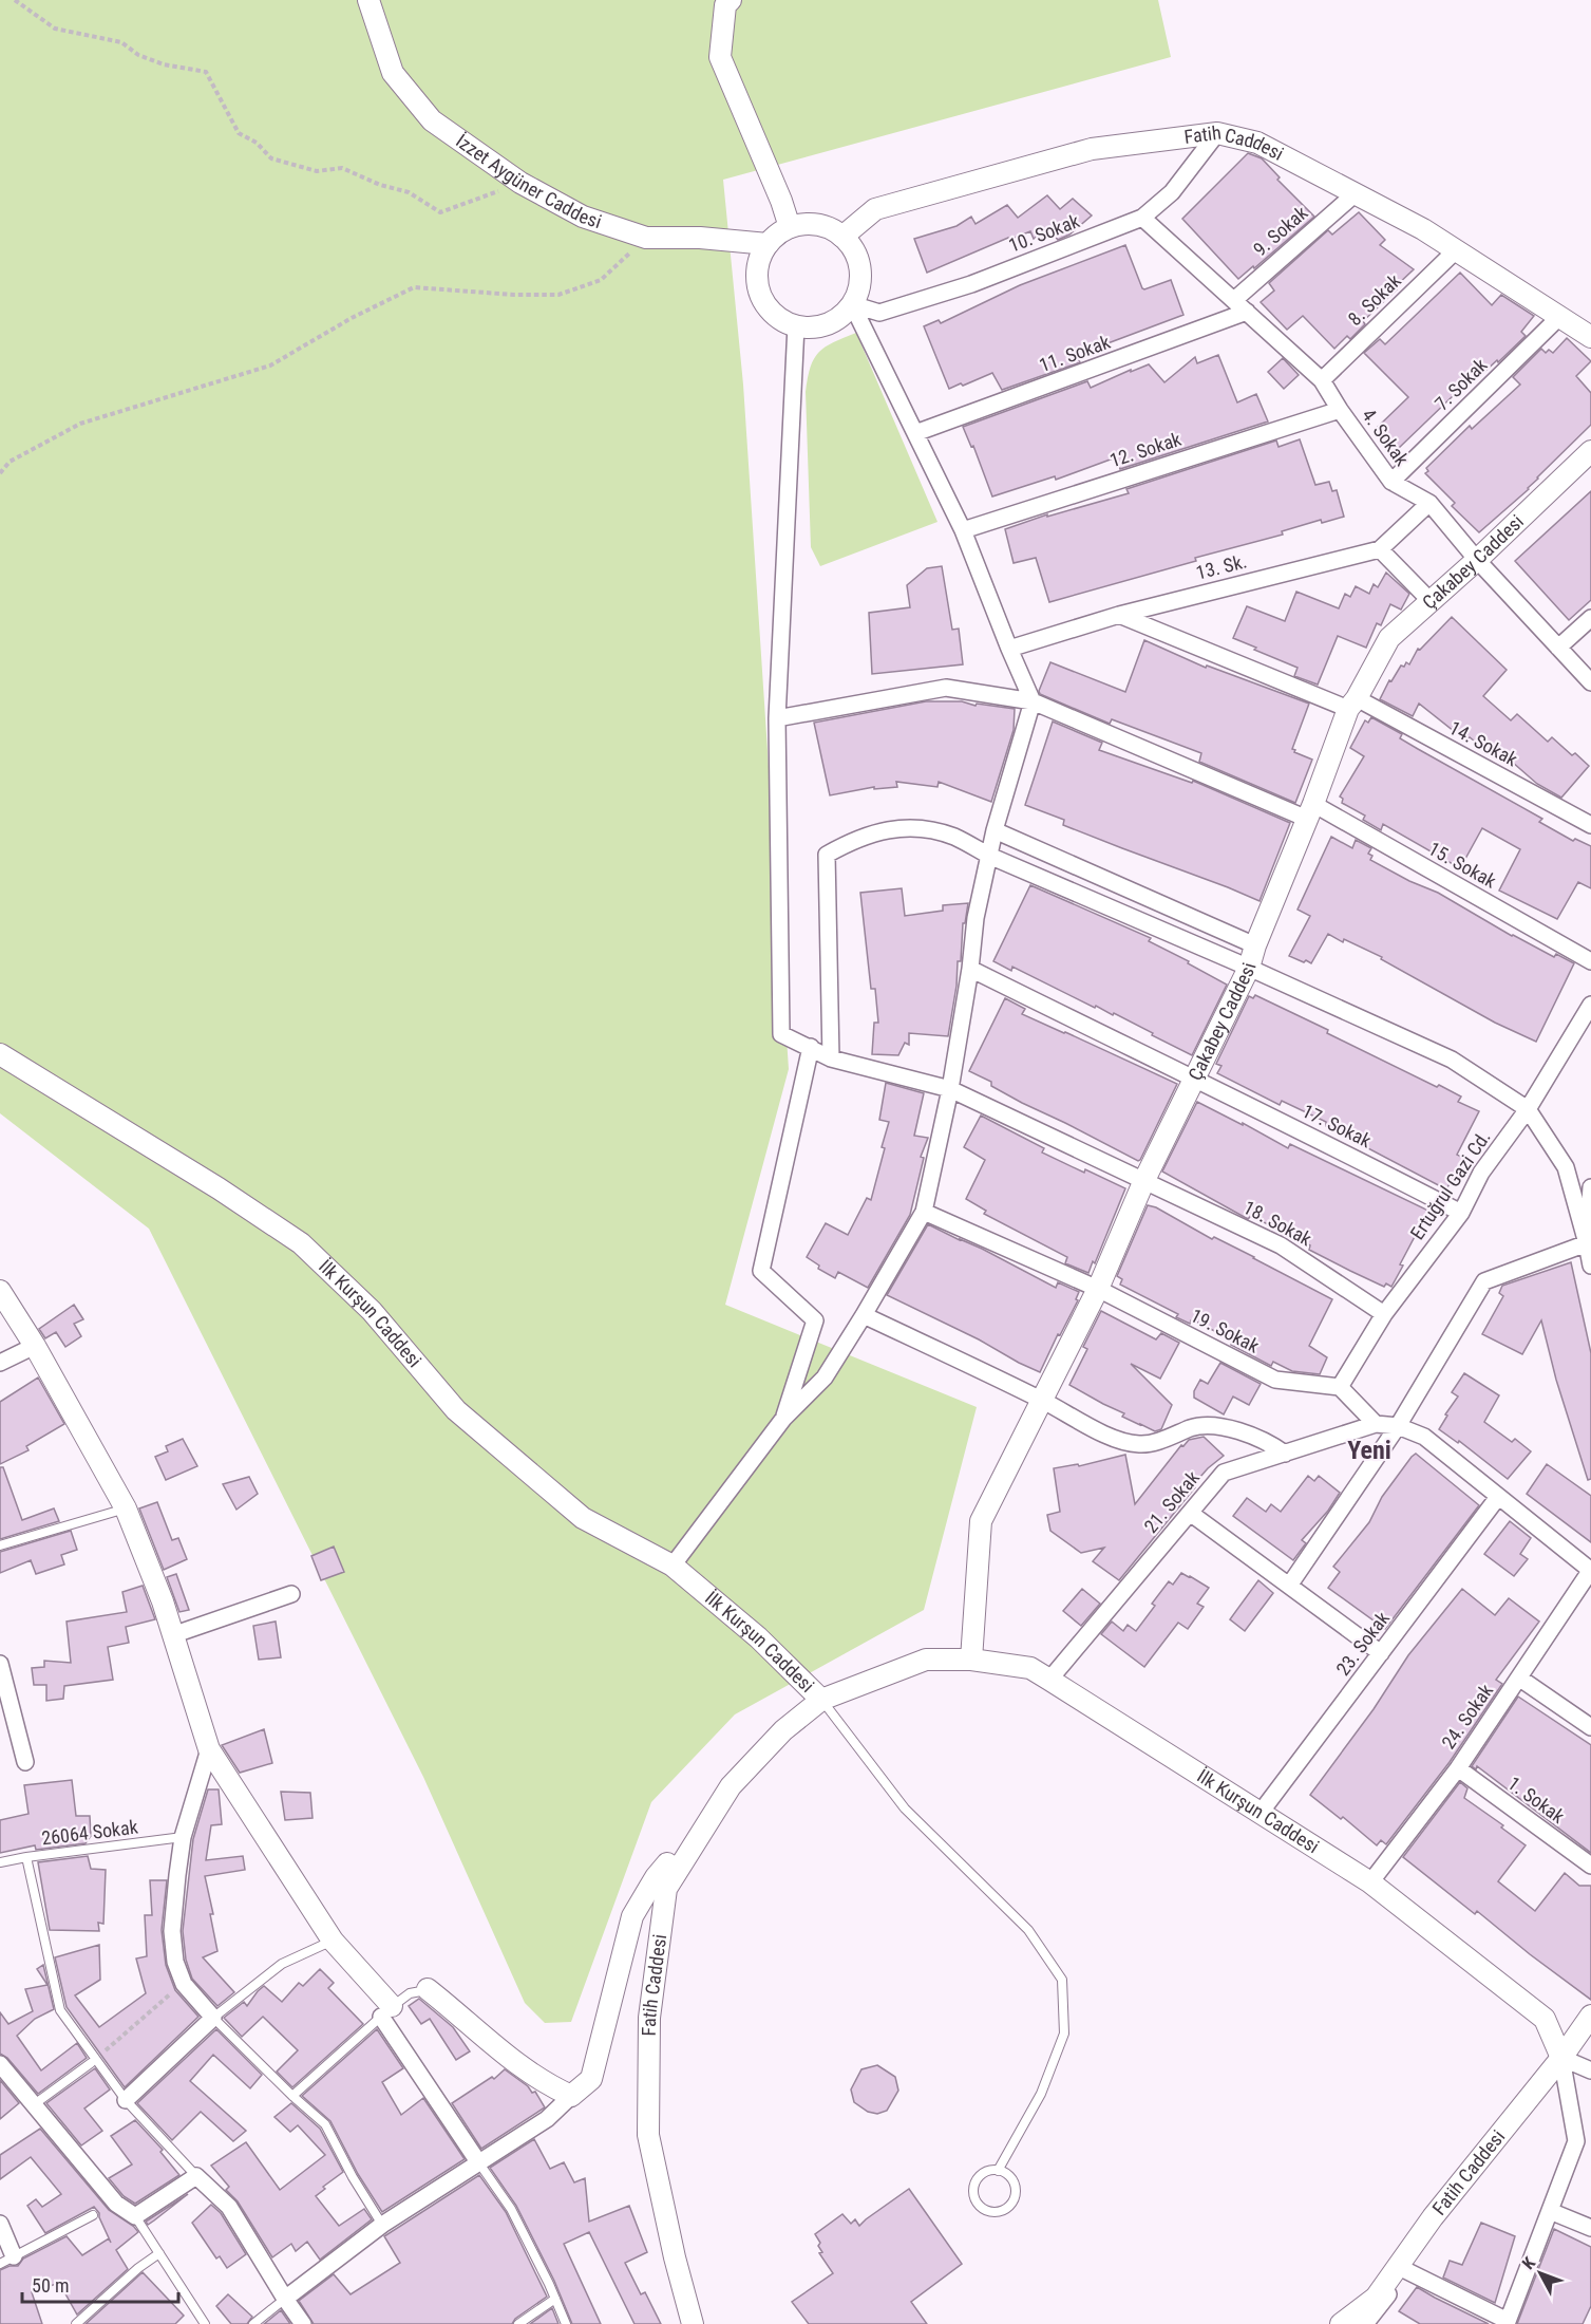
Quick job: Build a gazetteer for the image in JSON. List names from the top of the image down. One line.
{"streets":{"street":["Fatih Caddesi","İzzet Aygüner Caddesi","9. Sokak","10. Sokak","8. Sokak","11. Sokak","7. Sokak","4. Sokak","12. Sokak","Çakabey Caddesi","13. Sk.","14. Sokak","15. Sokak","17. Sokak","Ertuğrul Gazi Cd.","18. Sokak","İlk Kurşun Caddesi","19. Sokak","21. Sokak","23. Sokak","24. Sokak","1. Sokak"],"lane":["26064 Sokak"]},"crossings":[["Fatih Caddesi","İzzet Aygüner Caddesi"],["Fatih Caddesi","9. Sokak"],["Fatih Caddesi","10. Sokak"],["Fatih Caddesi","8. Sokak"],["Fatih Caddesi","7. Sokak"],["Fatih Caddesi","İlk Kurşun Caddesi"],["İzzet Aygüner Caddesi","10. Sokak"],["9. Sokak","4. Sokak"],["10. Sokak","4. Sokak"],["8. Sokak","4. Sokak"],["11. Sokak","4. Sokak"],["7. Sokak","4. Sokak"],["4. Sokak","12. Sokak"],["4. Sokak","Çakabey Caddesi"],["4. Sokak","13. Sk."],["Çakabey Caddesi","14. Sokak"],["Çakabey Caddesi","15. Sokak"],["Çakabey Caddesi","17. Sokak"],["Çakabey Caddesi","18. Sokak"],["Çakabey Caddesi","İlk Kurşun Caddesi"],["Çakabey Caddesi","19. Sokak"],["13. Sk.","14. Sokak"],["15. Sokak","18. Sokak"],["17. Sokak","Ertuğrul Gazi Cd."],["Ertuğrul Gazi Cd.","18. Sokak"],["Ertuğrul Gazi Cd.","19. Sokak"],["İlk Kurşun Caddesi","21. Sokak"],["İlk Kurşun Caddesi","23. Sokak"],["İlk Kurşun Caddesi","24. Sokak"],["24. Sokak","1. Sokak"]],"districts":["Yeni"],"scale_bar":"50 m","north":"top left"}
